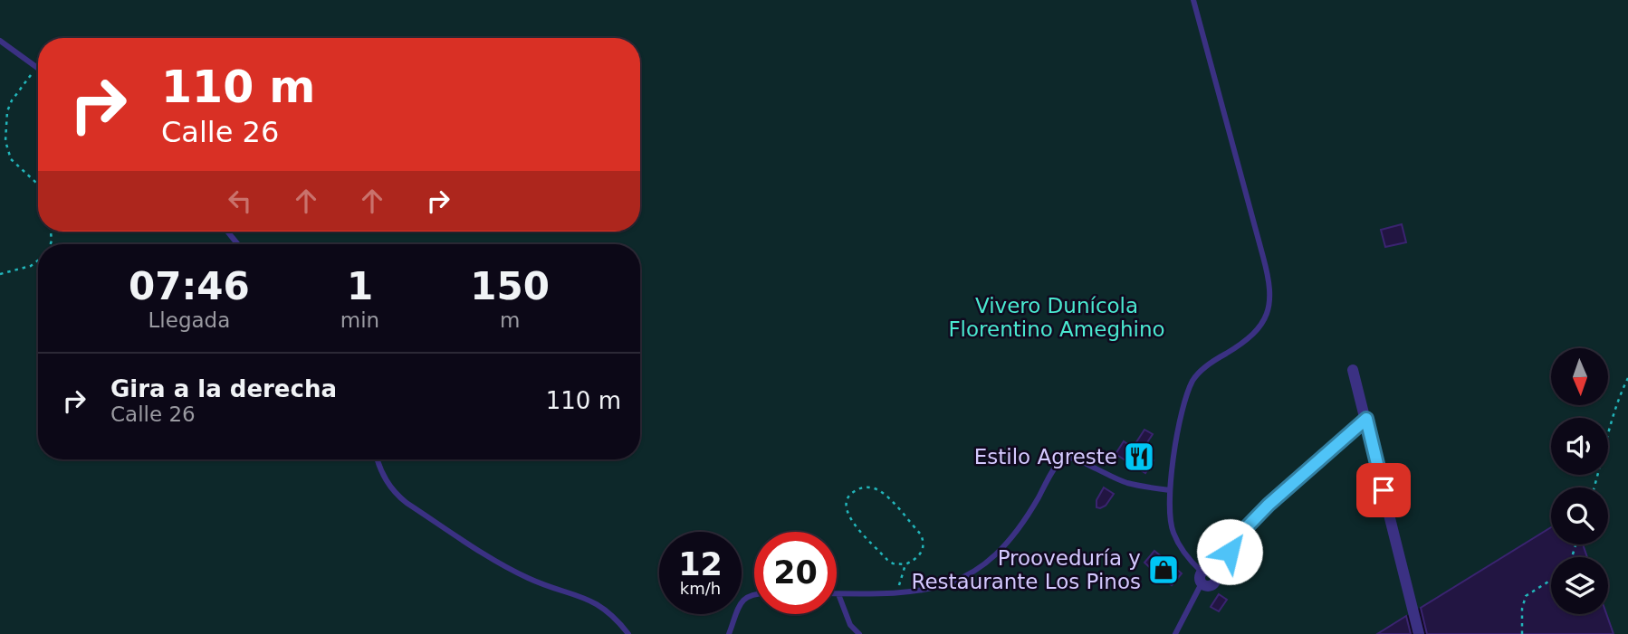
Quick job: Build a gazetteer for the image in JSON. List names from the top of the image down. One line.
{"parks":["Vivero Dunícola Florentino Ameghino"],"places":{"restaurant":["Estilo Agreste"],"shop":["Prooveduría y Restaurante Los Pinos"]},"north":"bottom","page":{"turn":["110 m","Calle 26"],"eta":["07:46","Llegada","1","min","150","m"],"list":[{"name":"Gira a la derecha","note":"Calle 26","value":"110 m"}],"speed":"12 km/h","limit":"20"}}
